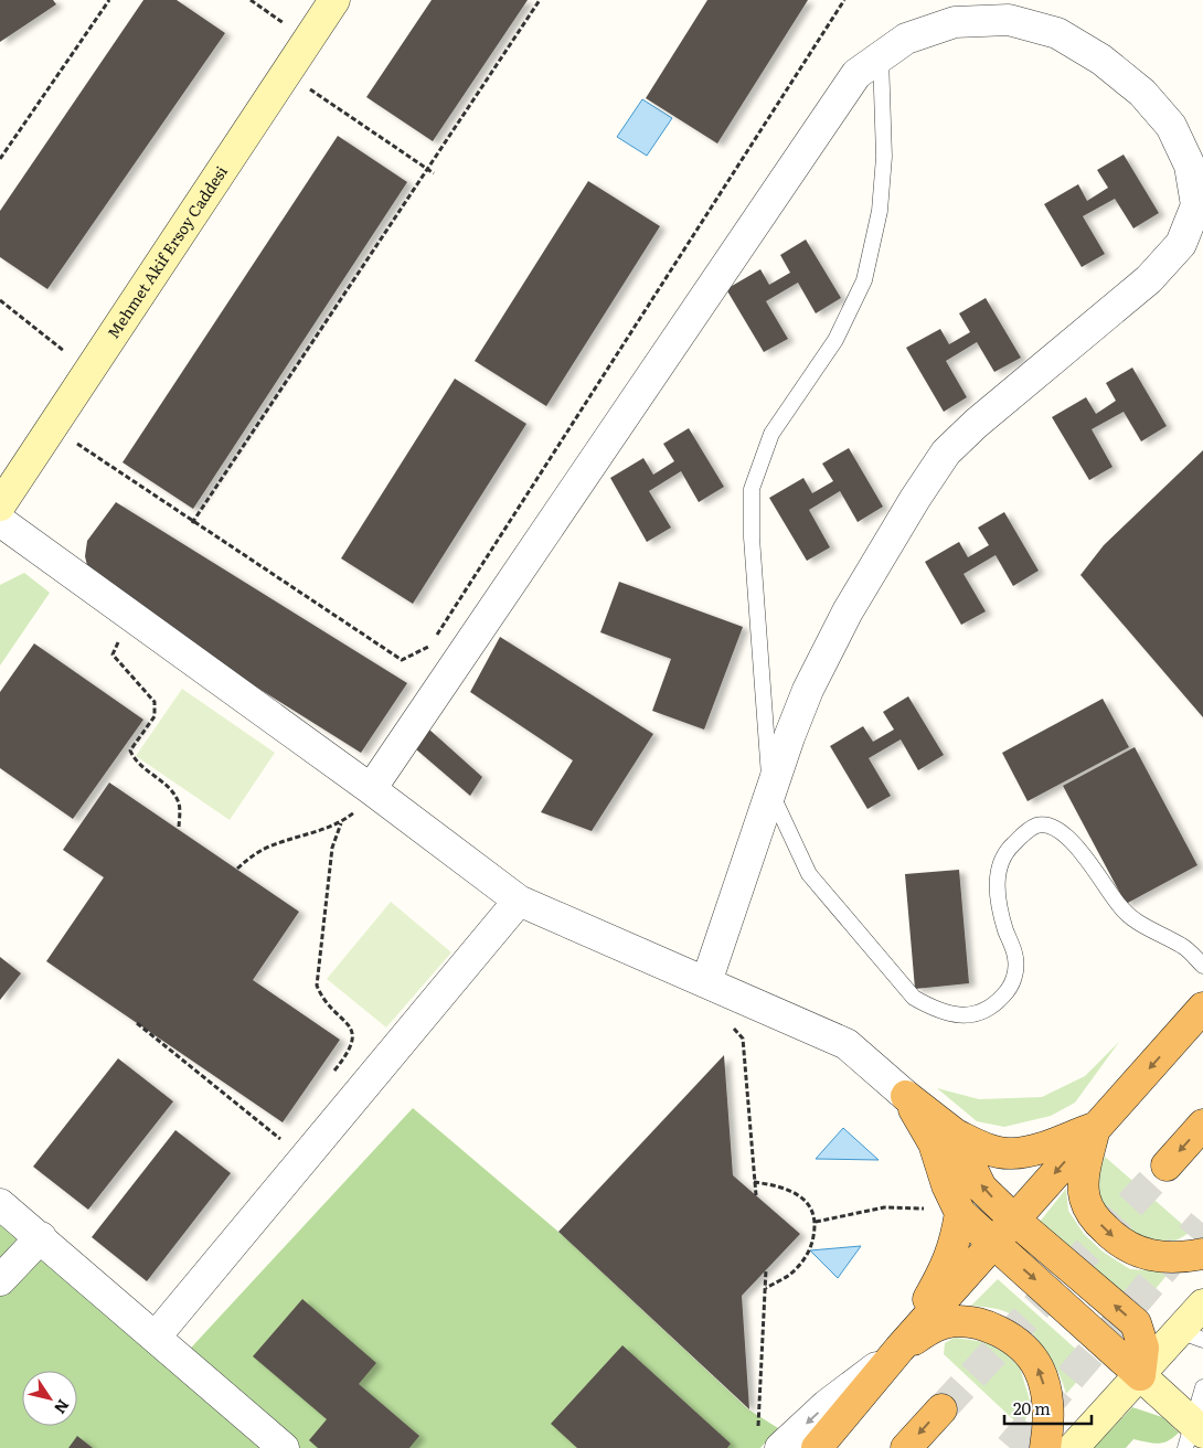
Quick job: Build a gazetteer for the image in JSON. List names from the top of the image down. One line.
{"streets":{"main road":["Mehmet Akif Ersoy Caddesi"]},"scale_bar":"20 m","north":"bottom right"}
